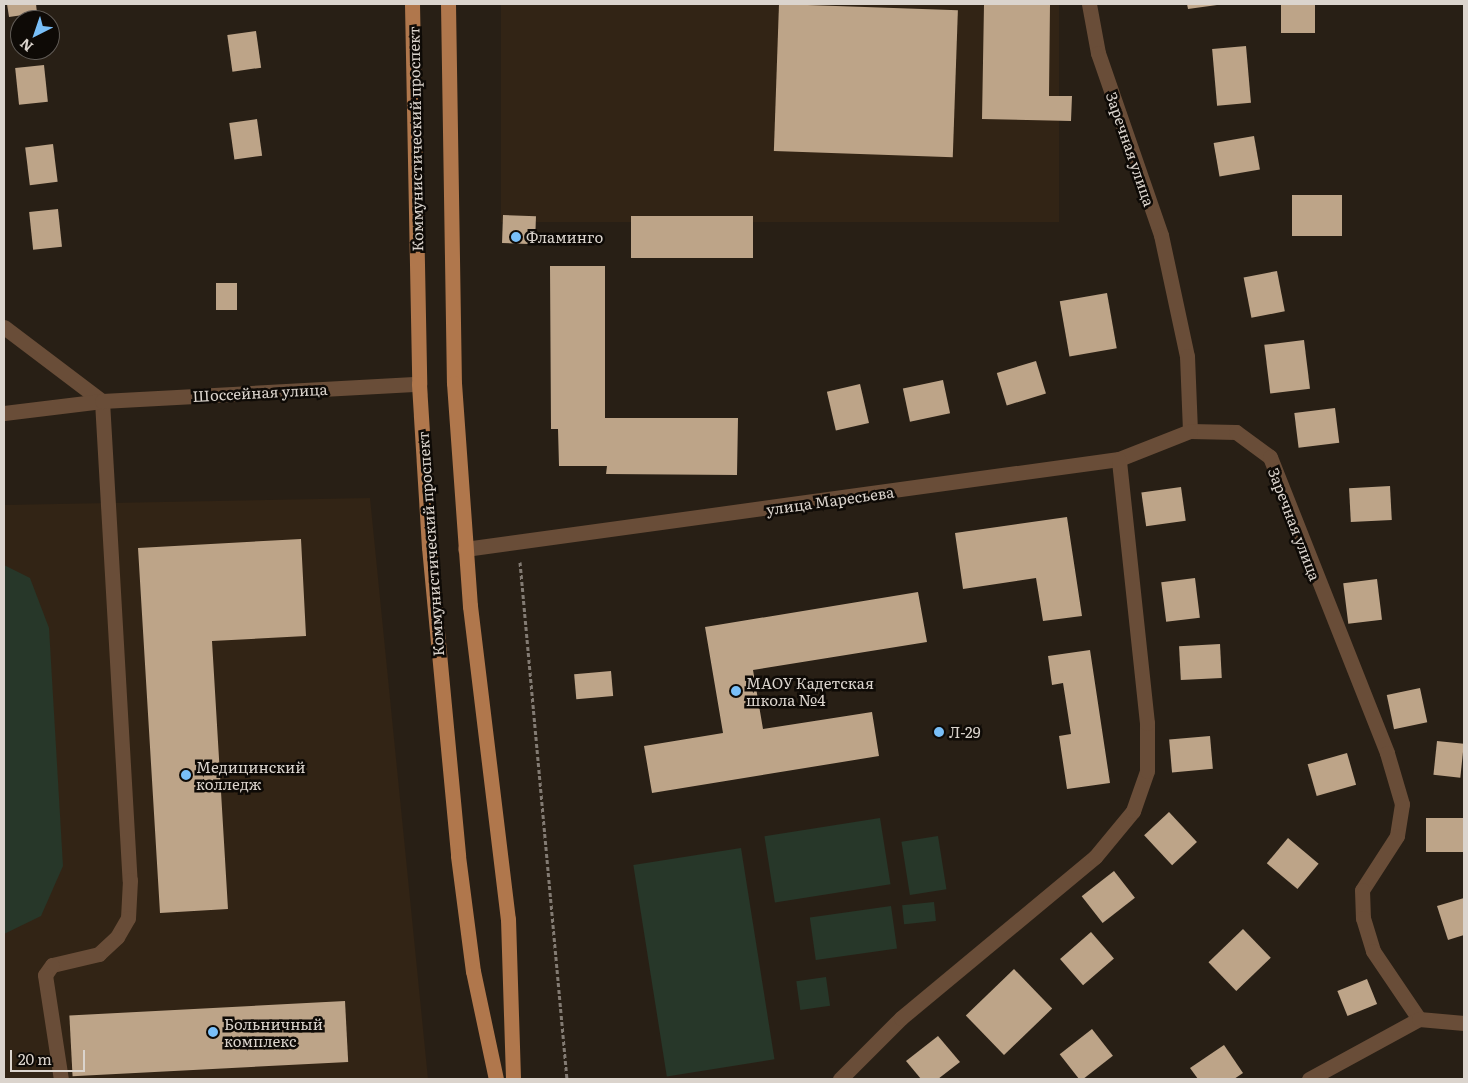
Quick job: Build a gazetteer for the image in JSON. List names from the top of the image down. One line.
{"streets":{"main road":["Коммунистический проспект"],"street":["Заречная улица","Шоссейная улица","улица Маресьева"]},"crossings":[["Коммунистический проспект","Шоссейная улица"],["Заречная улица","улица Маресьева"]],"places":["Фламинго","МАОУ Кадетская школа №4","Л-29","Медицинский колледж","Больничный комплекс"],"scale_bar":"20 m","north":"bottom left"}
